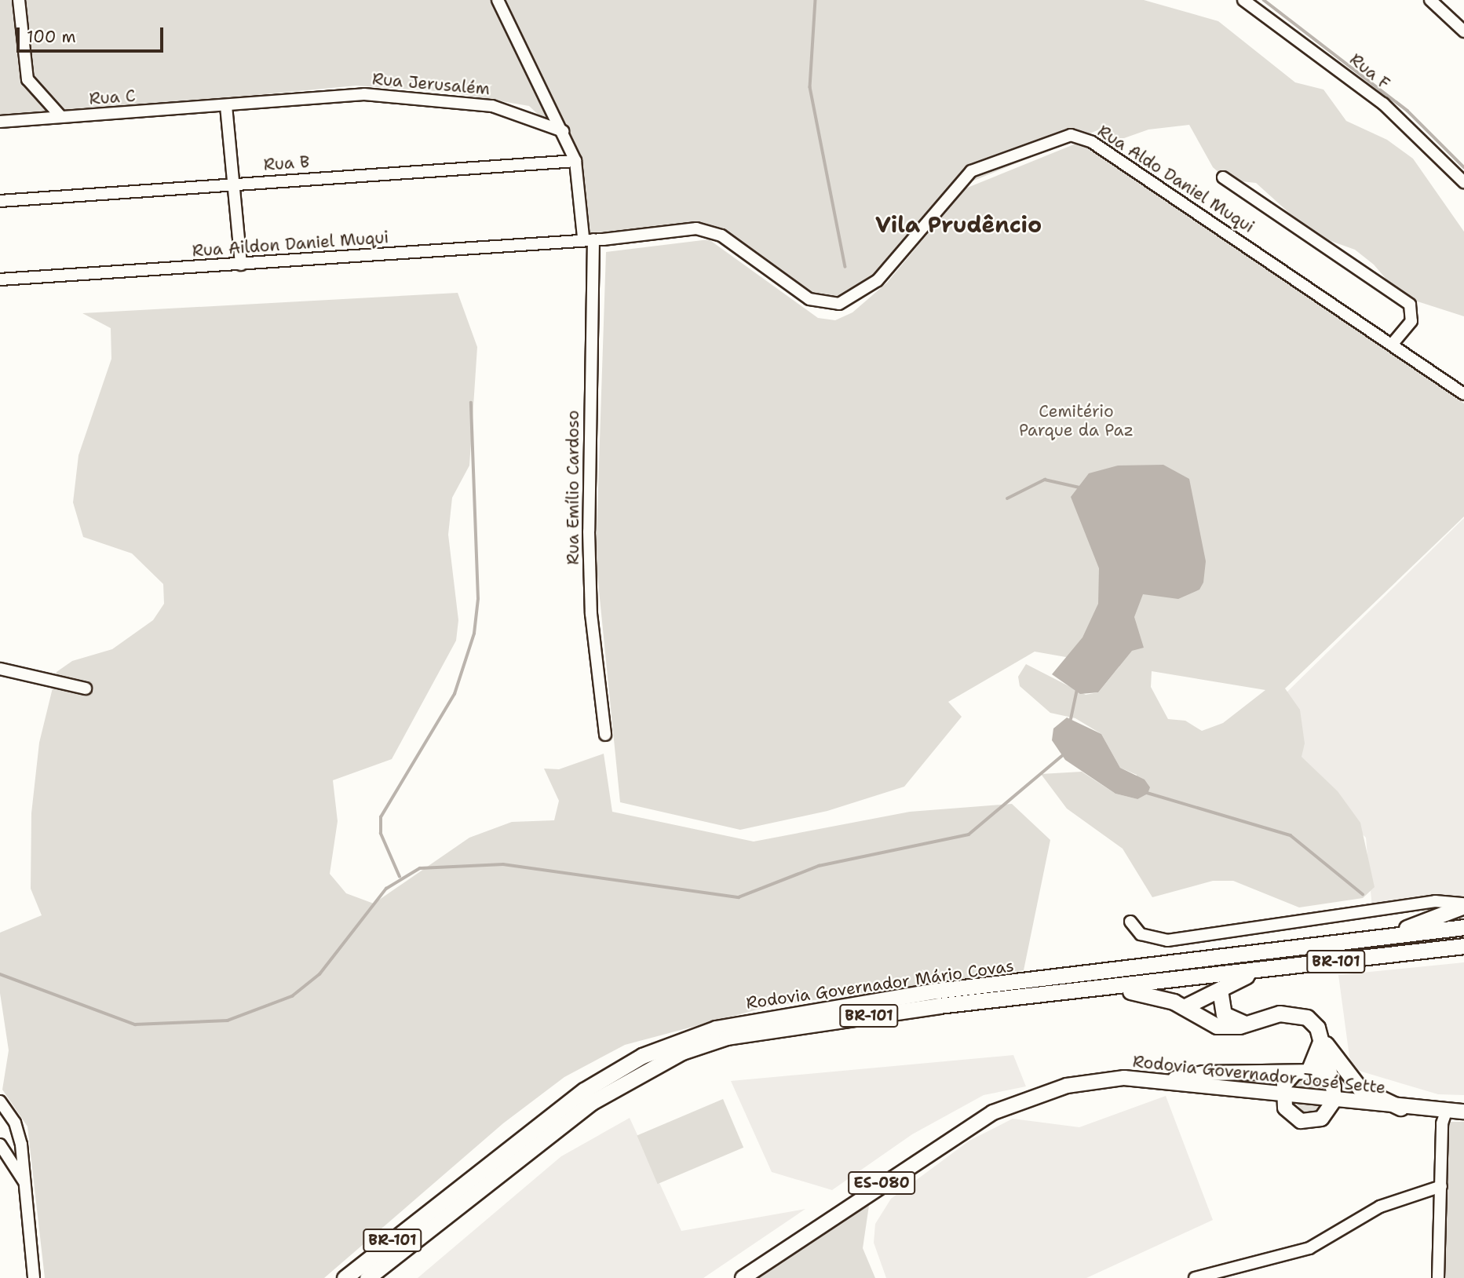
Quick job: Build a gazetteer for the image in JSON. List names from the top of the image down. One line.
{"streets":{"highway":["BR-101","Rodovia Governador Mário Covas"],"main road":["Rodovia Governador José Sette","ES-080"],"street":["Rua F","Rua Jerusalém","Rua C","Rua B","Rua Aldo Daniel Muqui","Rua Aildon Daniel Muqui","Rua Emílio Cardoso"]},"crossings":[["Rua Jerusalém","Rua C"],["Rua Jerusalém","Rua Emílio Cardoso"],["Rua B","Rua Emílio Cardoso"],["Rua Aldo Daniel Muqui","Rua Aildon Daniel Muqui"],["Rua Aldo Daniel Muqui","Rua Emílio Cardoso"],["Rua Aildon Daniel Muqui","Rua Emílio Cardoso"]],"districts":["Vila Prudêncio"],"parks":["Cemitério Parque da Paz"],"scale_bar":"100 m"}
